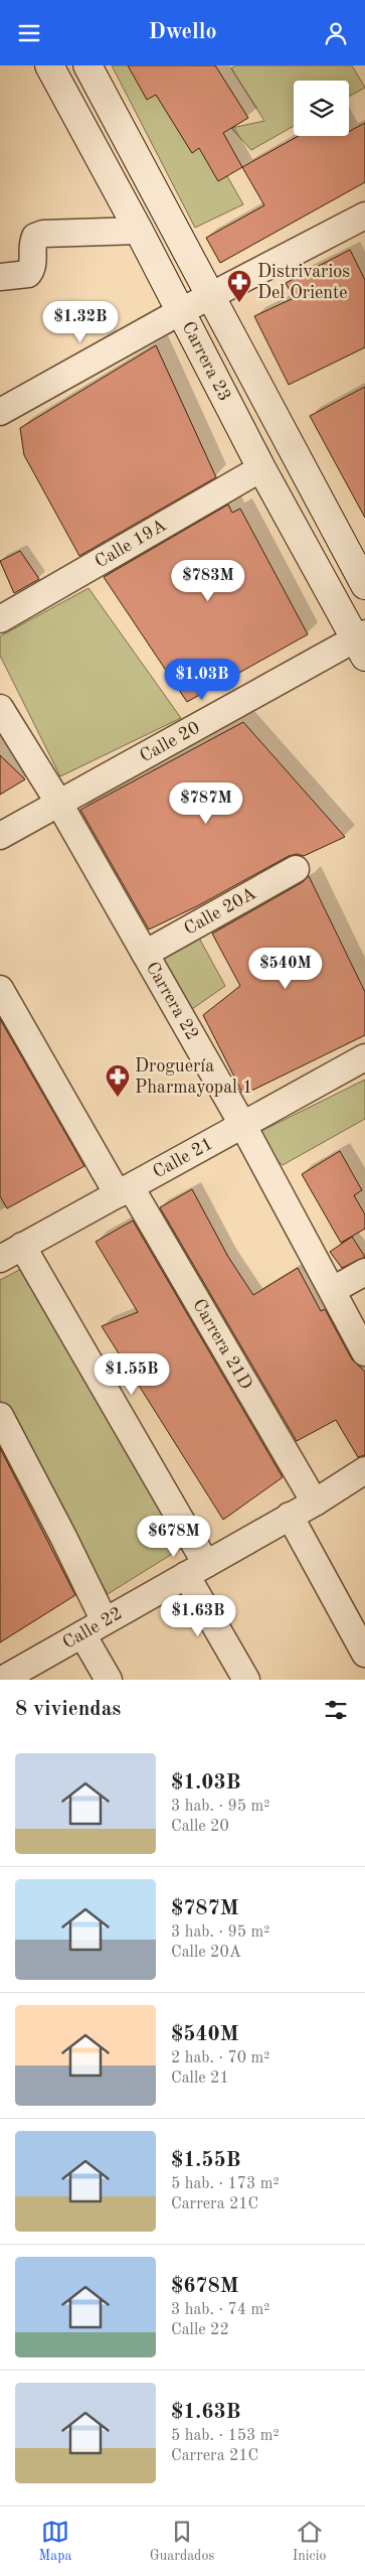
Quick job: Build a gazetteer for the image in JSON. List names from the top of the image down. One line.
{"streets":{"street":["Carrera 23","Calle 19A","Calle 20","Calle 20A","Carrera 22","Calle 21","Carrera 21D","Calle 22"]},"crossings":[["Carrera 23","Calle 19A"],["Carrera 23","Calle 20"],["Calle 20","Carrera 22"],["Calle 20A","Carrera 22"],["Carrera 22","Calle 21"],["Calle 21","Carrera 21D"],["Carrera 21D","Calle 22"]],"places":{"pharmacy":["Distrivarios Del Oriente","Droguería Pharmayopal 1"]},"page":{"header":"Dwello","price":["$1.32B","$783M","$1.03B","$787M","$540M","$1.55B","$678M","$1.63B"],"heading":"8 viviendas","list":[{"name":"$1.03B","note":"3 hab. · 95 m² · Calle 20"},{"name":"$787M","note":"3 hab. · 95 m² · Calle 20A"},{"name":"$540M","note":"2 hab. · 70 m² · Calle 21"},{"name":"$1.55B","note":"5 hab. · 173 m² · Carrera 21C"},{"name":"$678M","note":"3 hab. · 74 m² · Calle 22"},{"name":"$1.63B","note":"5 hab. · 153 m² · Carrera 21C"}],"tabs":["Mapa","Guardados","Inicio"]}}
